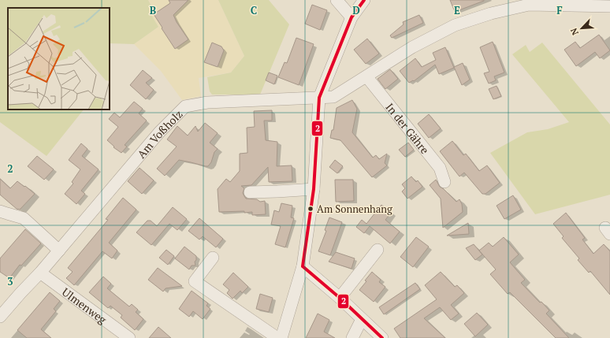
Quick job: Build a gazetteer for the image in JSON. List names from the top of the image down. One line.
{"streets":{"street":["In der Gähre","Am Voßholz","Ulmenweg"]},"crossings":[["Am Voßholz","Ulmenweg"]],"places":["Am Sonnenhang"],"lines":["transit line 2"],"north":"bottom left","grid":{"columns":["B","C","D","E","F"],"rows":["2","3"]}}
